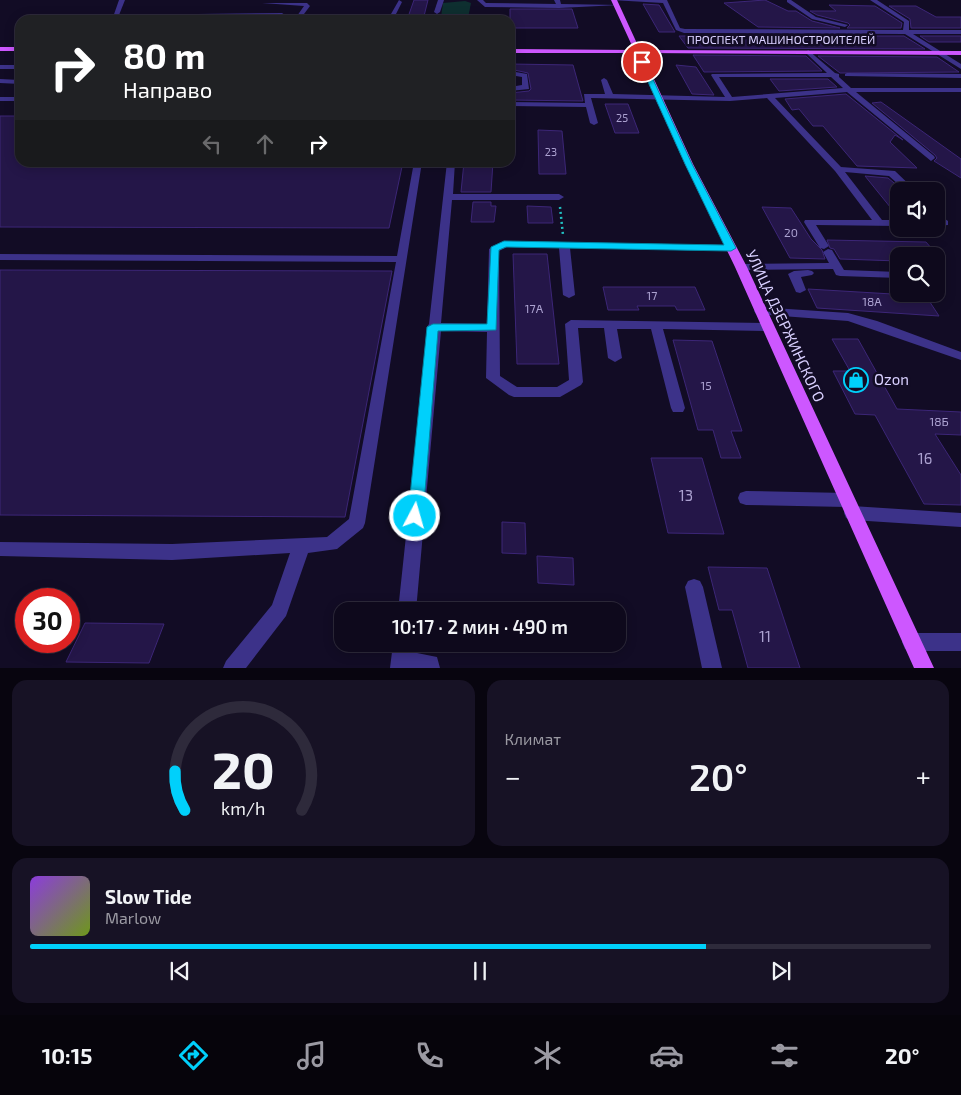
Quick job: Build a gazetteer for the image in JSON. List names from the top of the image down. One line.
{"streets":{"main road":["ПРОСПЕКТ МАШИНОСТРОИТЕЛЕЙ","УЛИЦА ДЗЕРЖИНСКОГО"]},"crossings":[["ПРОСПЕКТ МАШИНОСТРОИТЕЛЕЙ","УЛИЦА ДЗЕРЖИНСКОГО"]],"places":{"shop":["Ozon"]},"house_numbers":["25","23","20","17","18А","17А","15","18Б","16","13","11"],"page":{"turn":["80 m","Направо"],"limit":"30","trip":"10:17 · 2 мин · 490 m","tile":"Климат","heat":["−","20°","+"],"song":["Slow Tide","Marlow"],"tabs":["10:15","20°"],"gauge":["20","km/h"]}}
